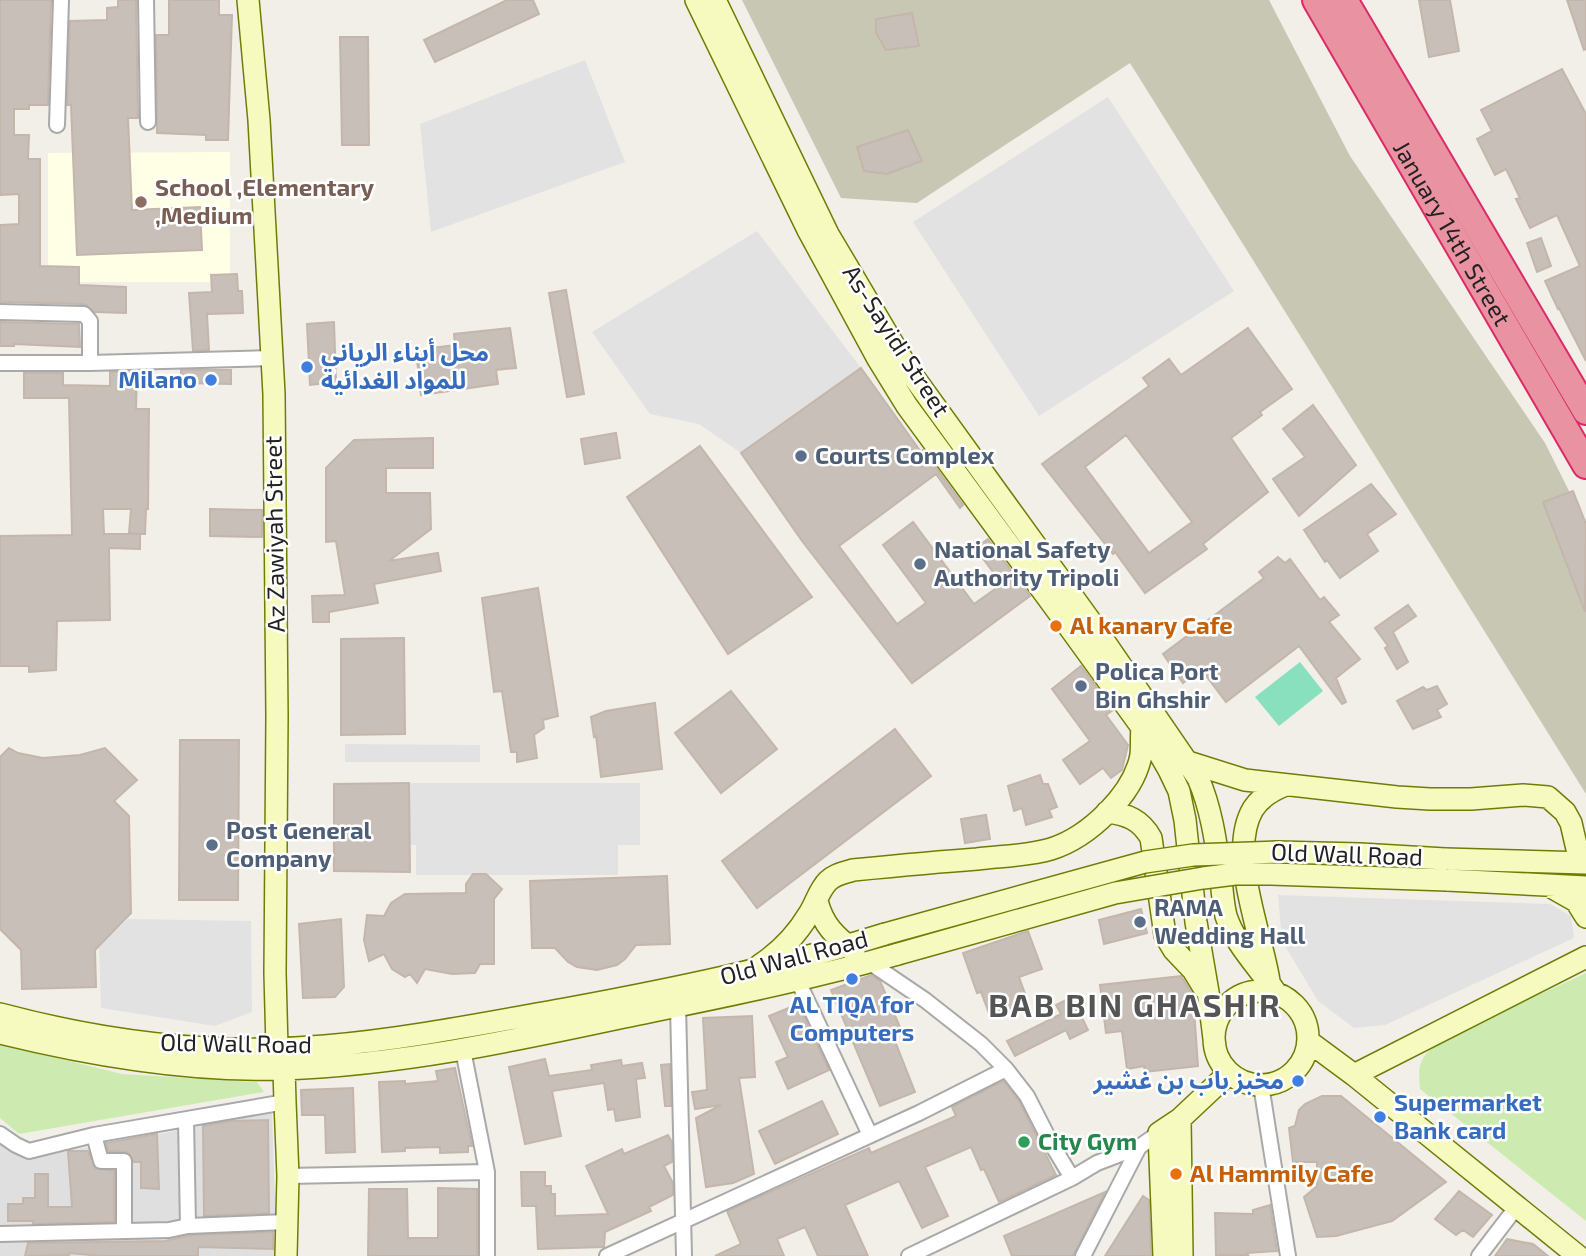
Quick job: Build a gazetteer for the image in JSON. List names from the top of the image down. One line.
{"streets":{"highway":["January 14th Street"],"main road":["As-Sayidi Street","Az Zawiyah Street","Old Wall Road"]},"crossings":[["Az Zawiyah Street","Old Wall Road"]],"districts":["BAB BIN GHASHIR"],"places":["School ,Elementary ,Medium","محل أبناء الرياني للمواد الغدائية","Milano","Courts Complex","National Safety Authority Tripoli","Al kanary Cafe","Polica Port Bin Ghshir","Post General Company","RAMA Wedding Hall","AL TIQA for Computers","مخبز باب بن غشير","Supermarket Bank card","City Gym","Al Hammily Cafe"]}
